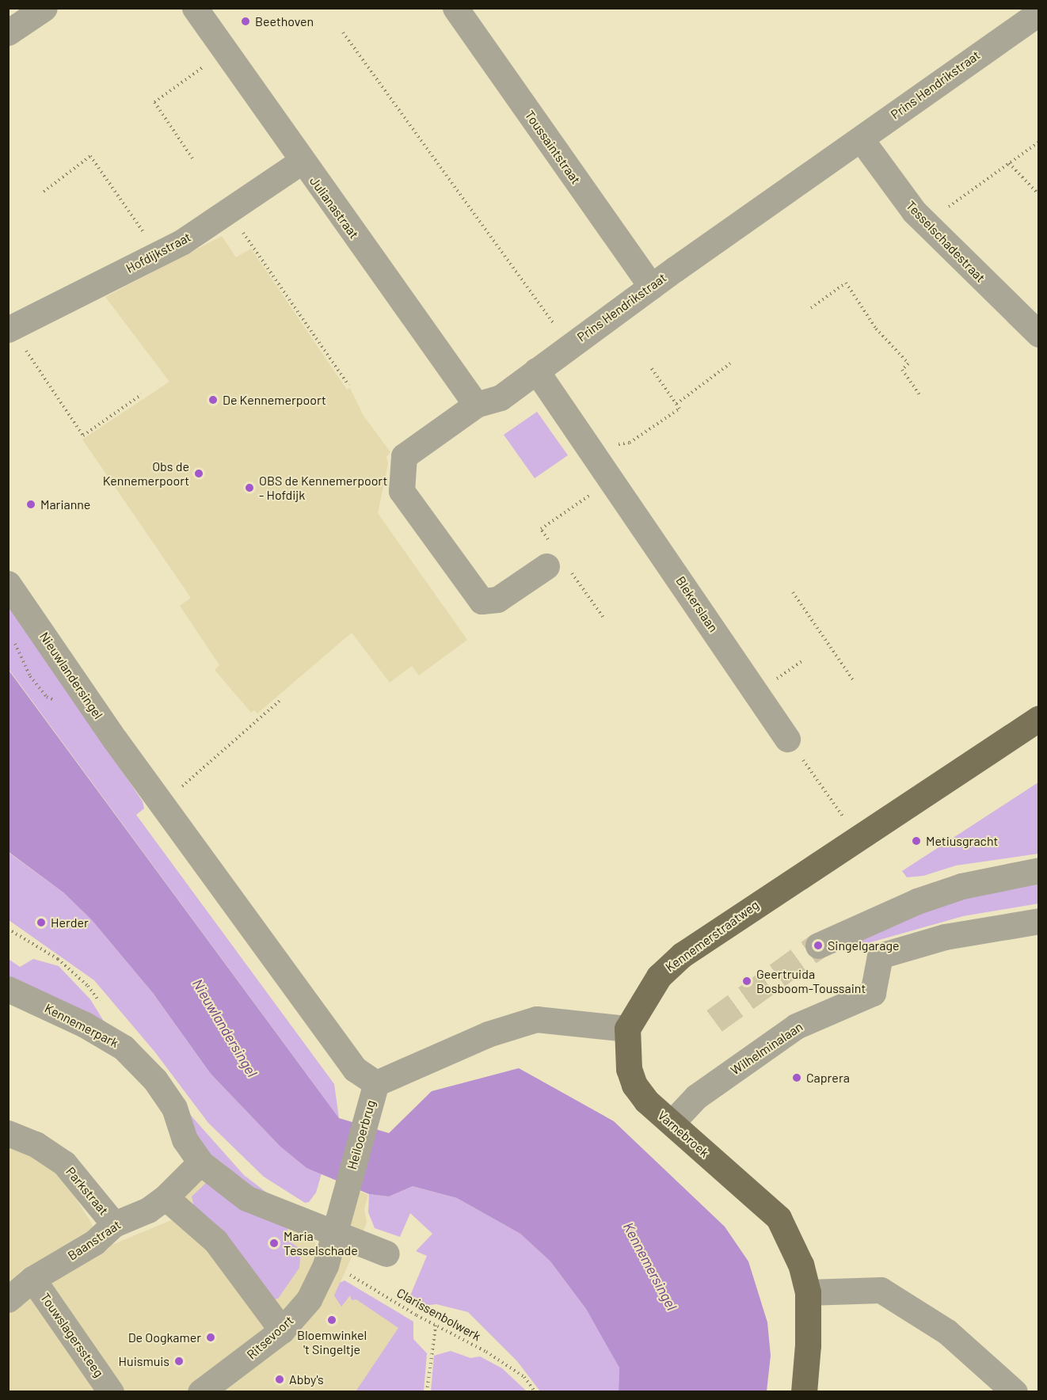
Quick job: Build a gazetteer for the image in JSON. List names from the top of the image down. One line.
{"streets":{"main road":["Kennemerstraatweg","Varnebroek"],"street":["Prins Hendrikstraat","Toussaintstraat","Julianastraat","Tesselschadestraat","Hofdijkstraat","Blekerslaan","Nieuwlandersingel","Kennemerpark","Wilhelminalaan","Heilooerbrug","Parkstraat","Baanstraat","Touwslagerssteeg","Ritsevoort"],"path":["Clarissenbolwerk"]},"crossings":[["Prins Hendrikstraat","Toussaintstraat"],["Prins Hendrikstraat","Julianastraat"],["Prins Hendrikstraat","Tesselschadestraat"],["Prins Hendrikstraat","Blekerslaan"],["Julianastraat","Hofdijkstraat"],["Nieuwlandersingel","Heilooerbrug"],["Kennemerstraatweg","Varnebroek"],["Kennemerpark","Baanstraat"],["Kennemerpark","Ritsevoort"],["Wilhelminalaan","Varnebroek"],["Heilooerbrug","Ritsevoort"],["Parkstraat","Baanstraat"],["Baanstraat","Touwslagerssteeg"],["Clarissenbolwerk","Ritsevoort"]],"water":["Nieuwlandersingel","Kennemersingel"],"places":["Beethoven","De Kennemerpoort","Obs de Kennemerpoort","OBS de Kennemerpoort - Hofdijk","Marianne","Metiusgracht","Herder","Singelgarage","Geertruida Bosboom-Toussaint","Caprera","Maria Tesselschade","Bloemwinkel 't Singeltje","De Oogkamer","Huismuis","Abby's"]}
